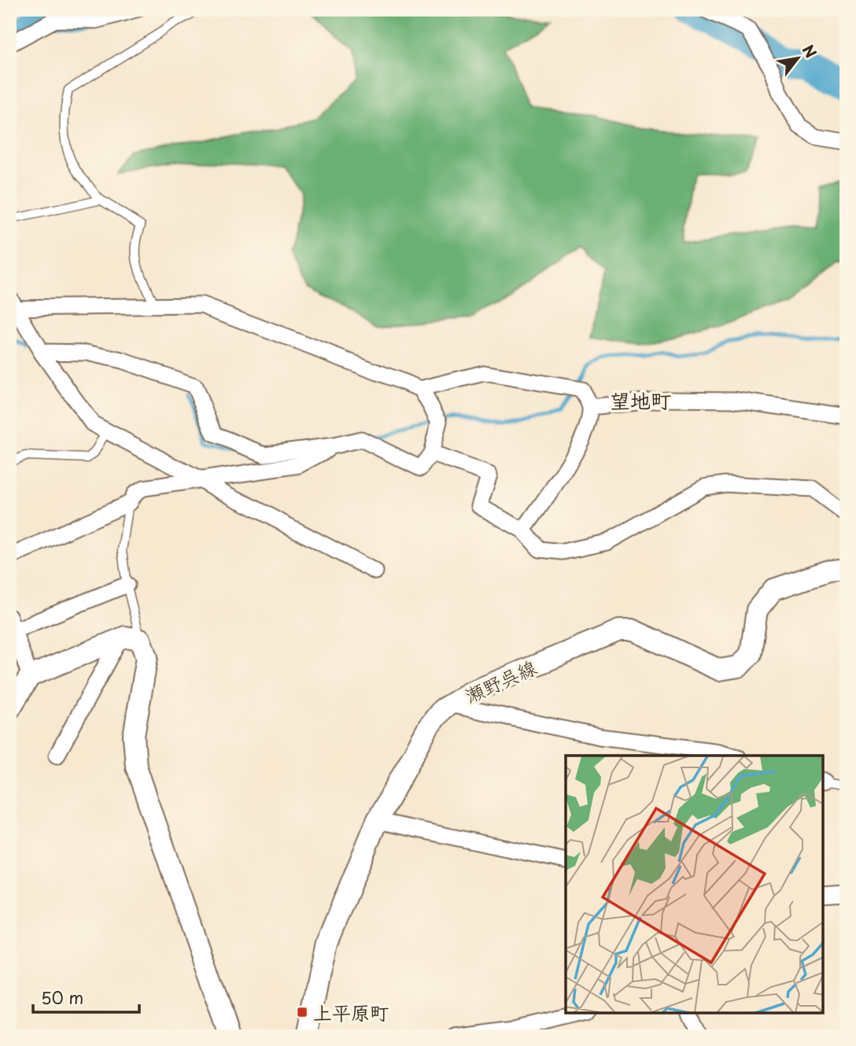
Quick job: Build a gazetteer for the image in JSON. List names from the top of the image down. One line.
{"streets":{"main road":["瀬野呉線"]},"districts":["望地町"],"places":{"transit":["上平原町"]},"scale_bar":"50 m","north":"top right"}
